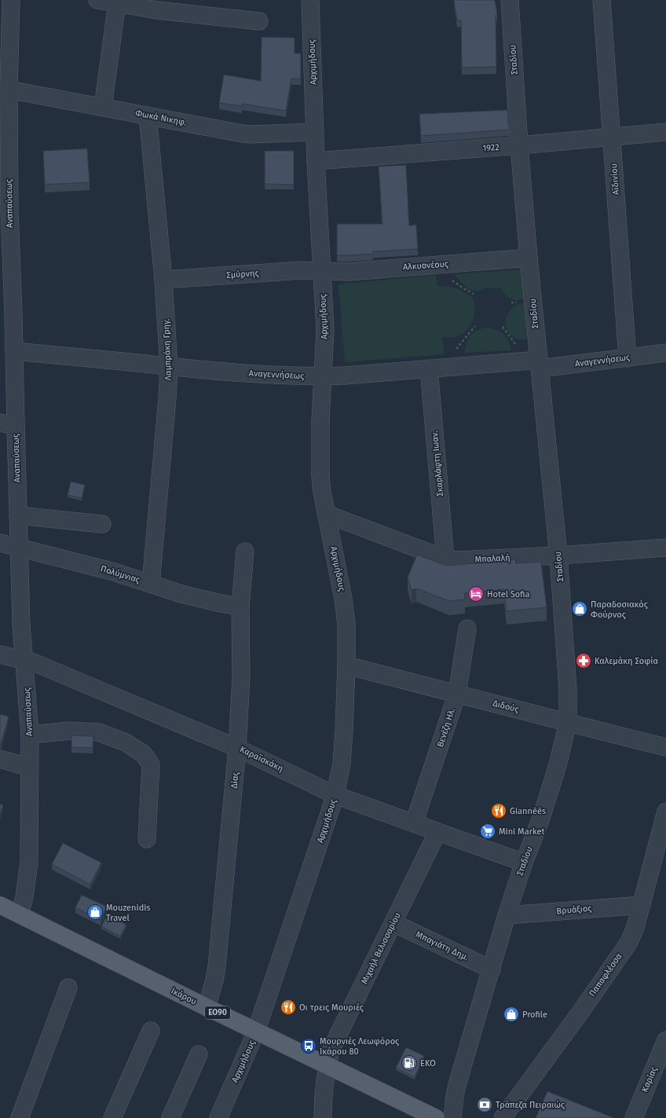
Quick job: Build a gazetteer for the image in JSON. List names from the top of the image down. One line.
{"streets":{"main road":["Ικάρου","ΕΟ90"],"street":["Σταδίου","Αρχιμήδους","Φωκά Νικηφ.","1922","Αϊδινίου","Αναπαύσεως","Αλκυονέους","Σμύρνης","Λαμπράκη Γρηγ.","Αναγεννήσεως","Σκαρλάφτη Ιωαν.","Μπαλαλή","Πολύμνιας","Διδούς","Βενέζη Ηλ.","Καραϊσκάκη","Δίας","Βρυάξιος","Μπαγιάτη Δημ.","Μιχαήλ Βελισσαρίου","Παπαφλέσσα","Καρίας"]},"crossings":[["Σταδίου","1922"],["Σταδίου","Αλκυονέους"],["Σταδίου","Αναγεννήσεως"],["Σταδίου","Μπαλαλή"],["Σταδίου","Διδούς"],["Σταδίου","Καραϊσκάκη"],["Σταδίου","Βρυάξιος"],["Σταδίου","Μπαγιάτη Δημ."],["Αρχιμήδους","Φωκά Νικηφ."],["Αρχιμήδους","1922"],["Αρχιμήδους","Αλκυονέους"],["Αρχιμήδους","Σμύρνης"],["Αρχιμήδους","Αναγεννήσεως"],["Αρχιμήδους","Μπαλαλή"],["Αρχιμήδους","Διδούς"],["Αρχιμήδους","Καραϊσκάκη"],["Αρχιμήδους","Ικάρου"],["Φωκά Νικηφ.","Αναπαύσεως"],["Φωκά Νικηφ.","Λαμπράκη Γρηγ."],["1922","Αϊδινίου"],["Αϊδινίου","Αναγεννήσεως"],["Αναπαύσεως","Αναγεννήσεως"],["Αναπαύσεως","Πολύμνιας"],["Αναπαύσεως","Καραϊσκάκη"],["Αναπαύσεως","Ικάρου"],["Αλκυονέους","Σμύρνης"],["Σμύρνης","Λαμπράκη Γρηγ."],["Λαμπράκη Γρηγ.","Αναγεννήσεως"],["Λαμπράκη Γρηγ.","Πολύμνιας"],["Αναγεννήσεως","Σκαρλάφτη Ιωαν."],["Σκαρλάφτη Ιωαν.","Μπαλαλή"],["Πολύμνιας","Δίας"],["Διδούς","Βενέζη Ηλ."],["Βενέζη Ηλ.","Καραϊσκάκη"],["Καραϊσκάκη","Δίας"],["Καραϊσκάκη","Μιχαήλ Βελισσαρίου"],["Δίας","Ικάρου"],["Βρυάξιος","Παπαφλέσσα"],["Μπαγιάτη Δημ.","Μιχαήλ Βελισσαρίου"],["Μιχαήλ Βελισσαρίου","Ικάρου"]],"places":{"hotel":["Hotel Sofia"],"shop":["Παραδοσιακός Φούρνος","Mouzenidis Travel","Profile"],"pharmacy":["Καλεμάκη Σοφία"],"restaurant":["Giannēēs","Οι τρεις Μουριές"],"supermarket":["Mini Market"],"bus stop":["Μουρνιές Λεωφόρος Ικάρου 80"],"fuel station":["ΕΚΟ"],"bank":["Τράπεζα Πειραιώς"]}}
